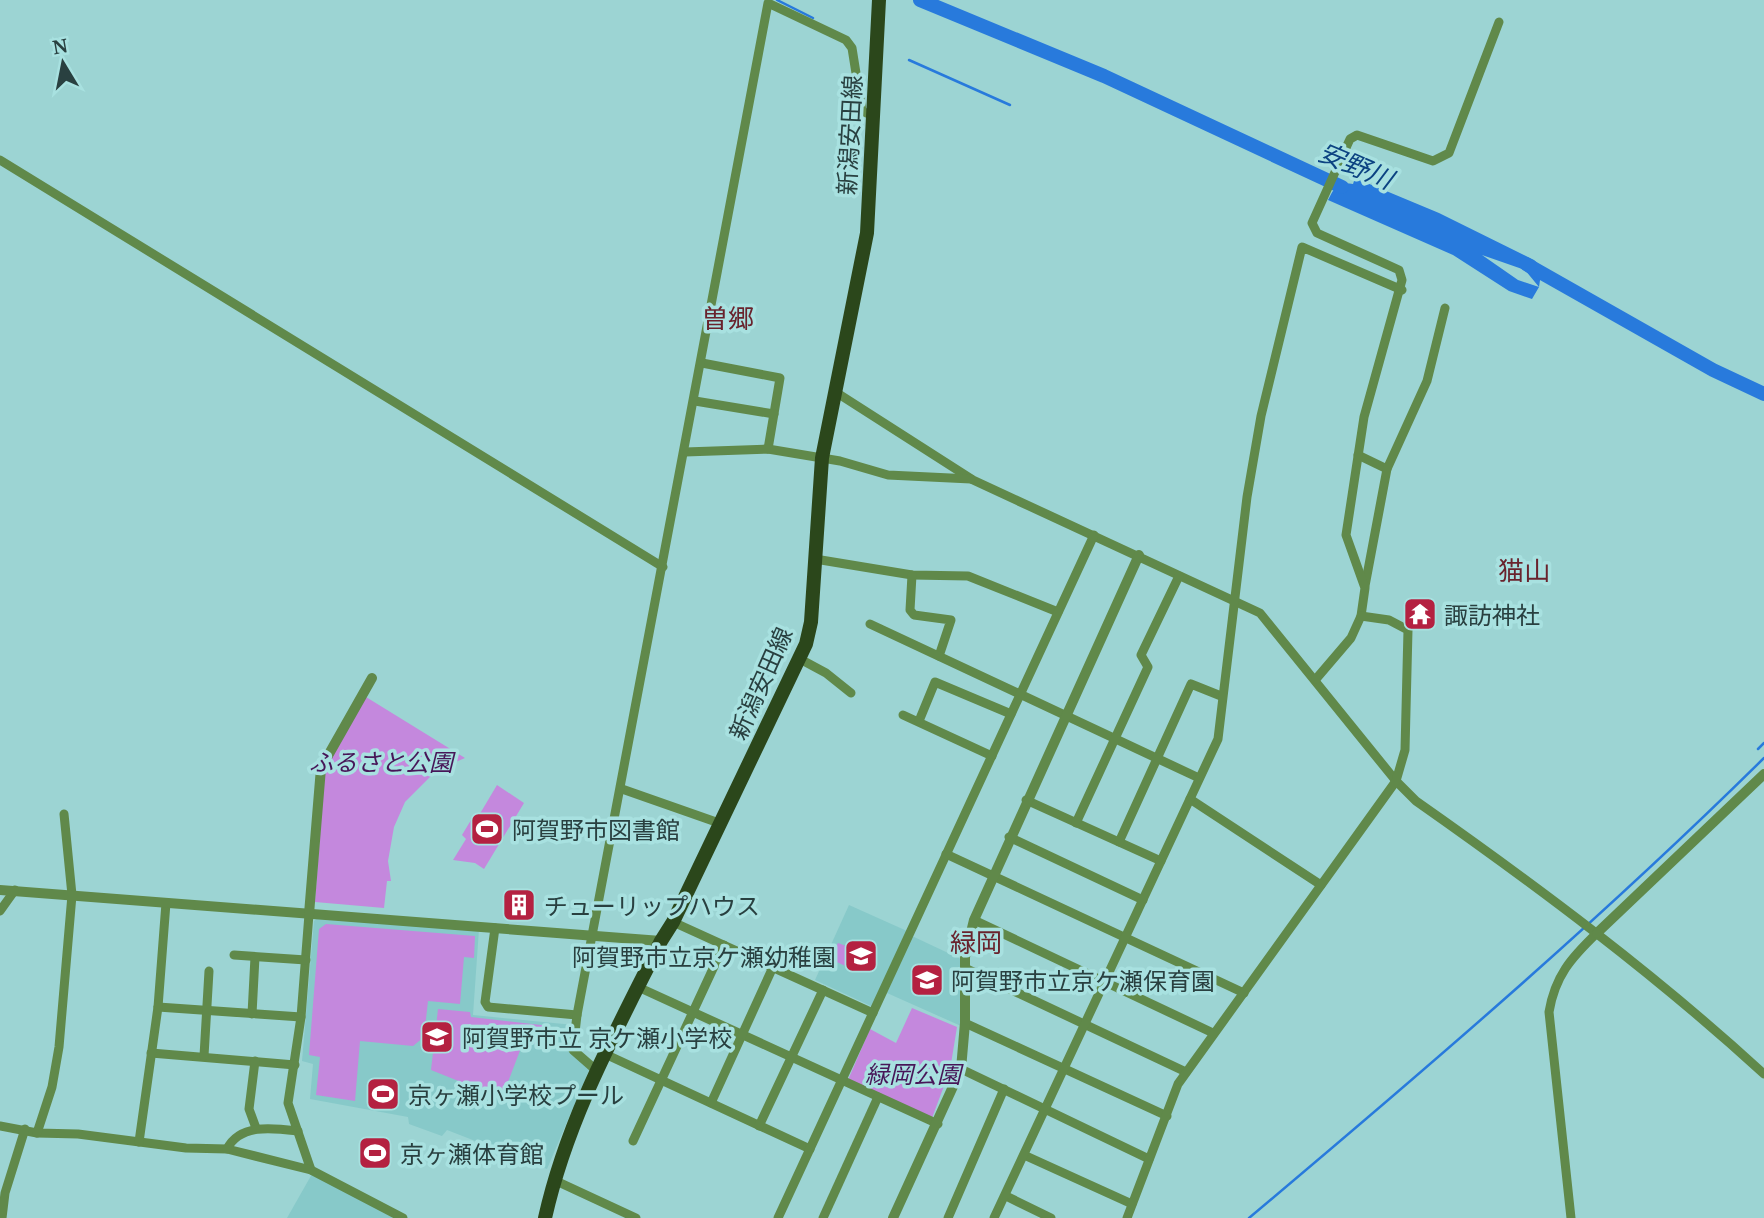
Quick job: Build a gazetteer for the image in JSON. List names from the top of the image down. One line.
{"streets":{"main road":["新潟安田線"]},"districts":["曽郷","猫山","緑岡"],"water":["安野川"],"parks":["ふるさと公園","緑岡公園"],"places":{"temple":["諏訪神社"],"sports":["阿賀野市図書館","京ヶ瀬小学校プール","京ヶ瀬体育館"],"building":["チューリップハウス"],"school or university":["阿賀野市立京ケ瀬幼稚園","阿賀野市立京ケ瀬保育園","阿賀野市立 京ケ瀬小学校"]},"north":"top"}
